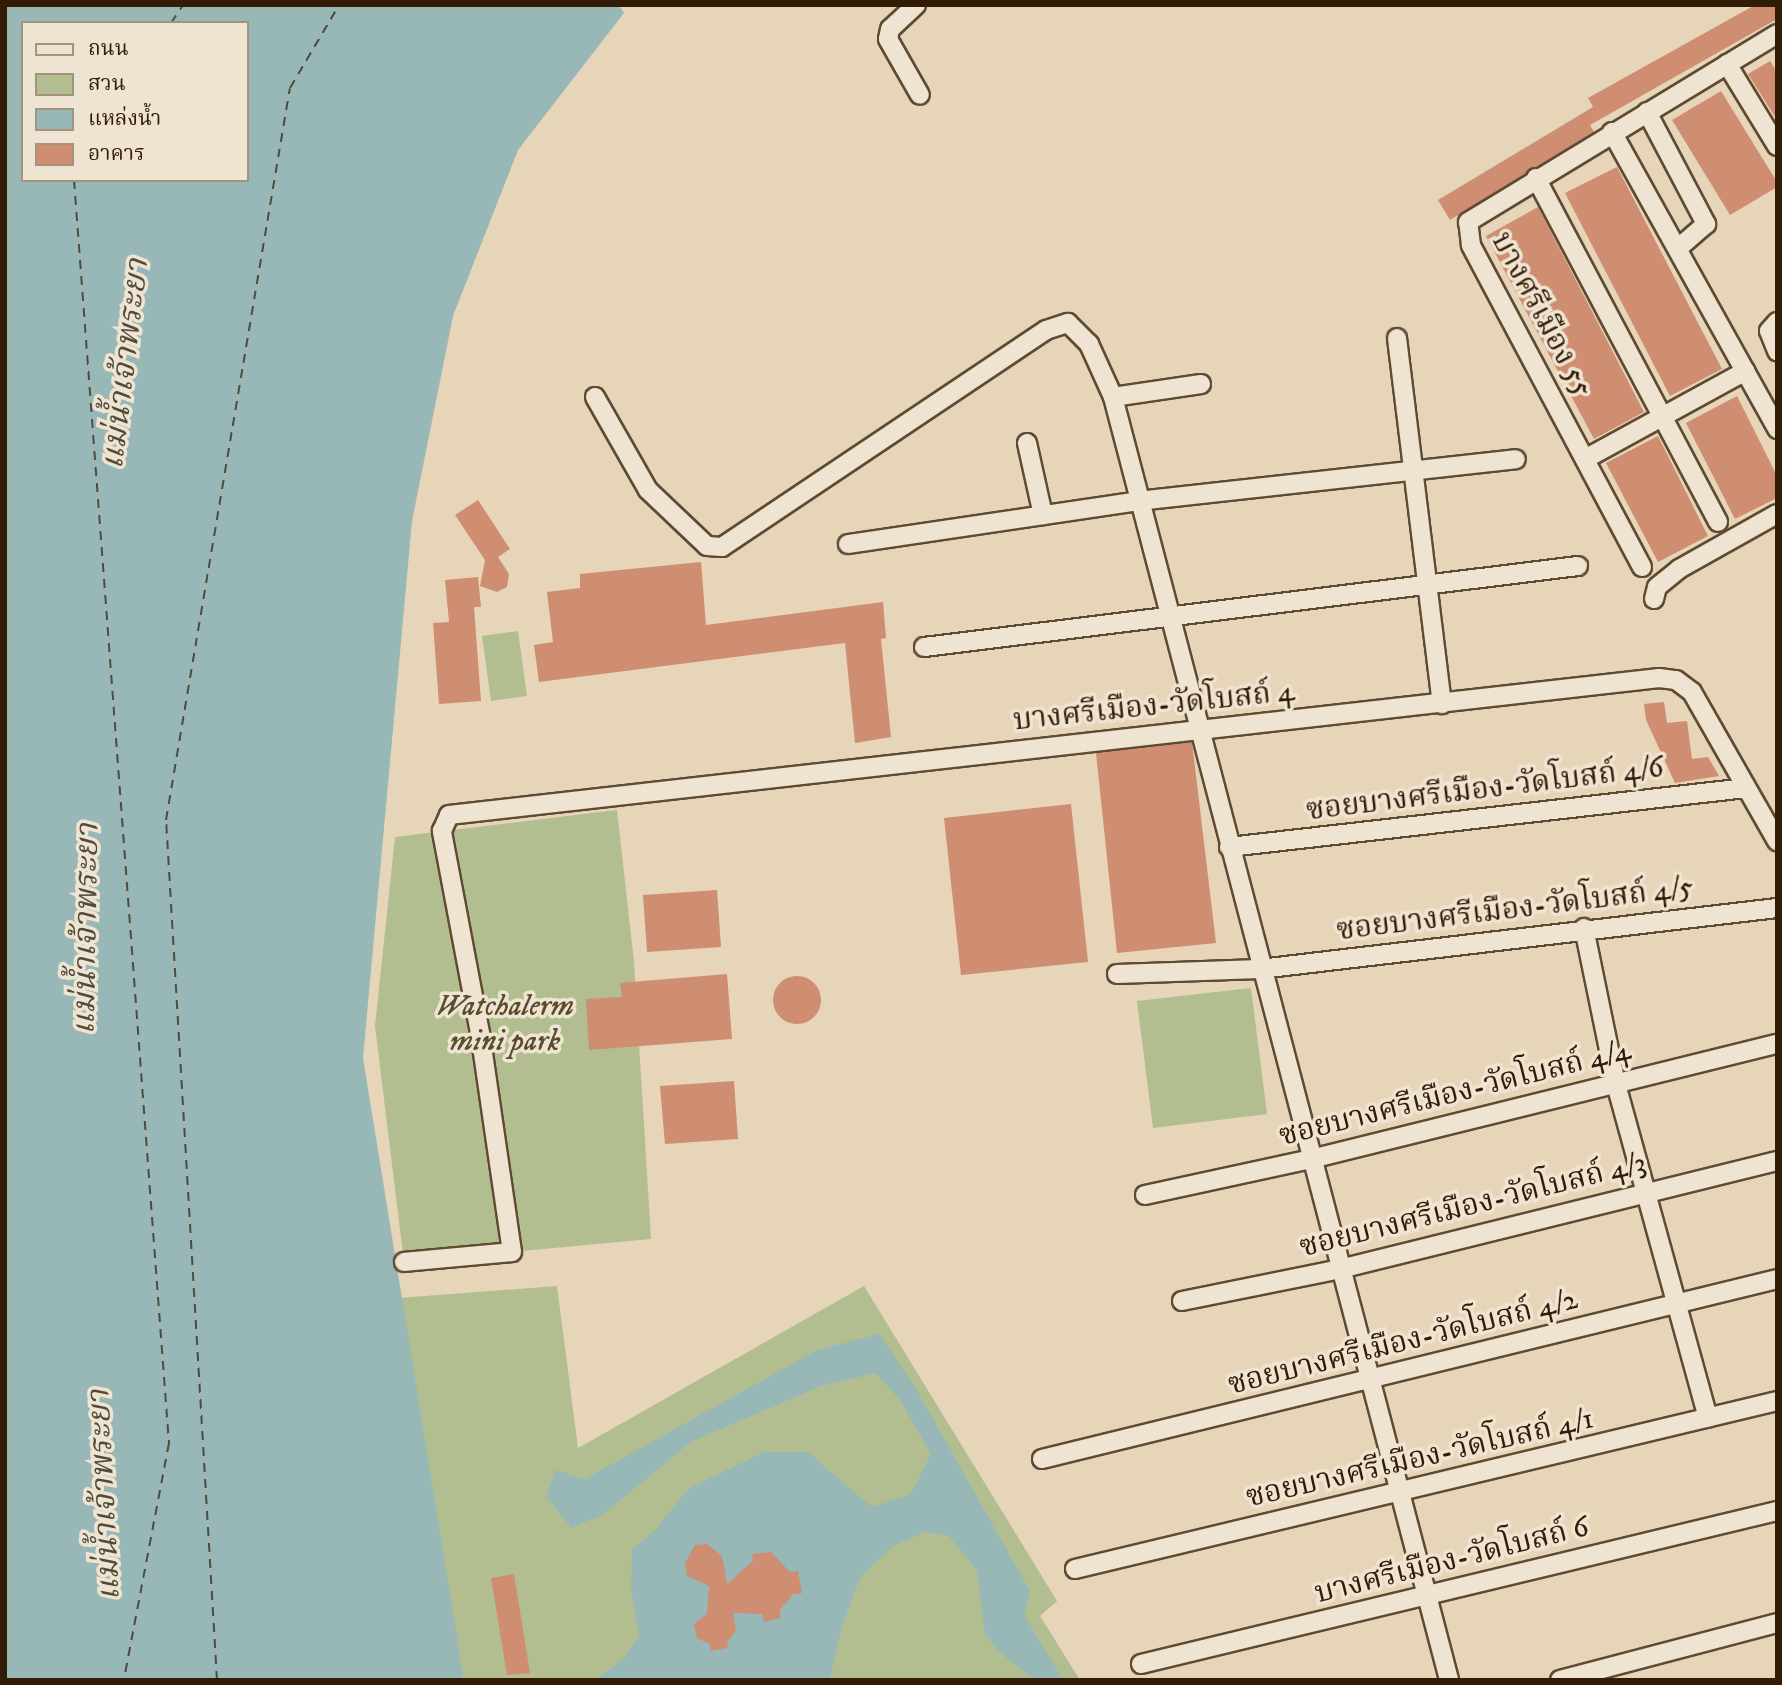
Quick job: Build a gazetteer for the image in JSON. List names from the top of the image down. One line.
{"streets":{"street":["บางศรีเมือง 55","บางศรีเมือง-วัดโบสถ์ 4","ซอยบางศรีเมือง-วัดโบสถ์ 4/6","ซอยบางศรีเมือง-วัดโบสถ์ 4/5","ซอยบางศรีเมือง-วัดโบสถ์ 4/4","ซอยบางศรีเมือง-วัดโบสถ์ 4/3","ซอยบางศรีเมือง-วัดโบสถ์ 4/2","ซอยบางศรีเมือง-วัดโบสถ์ 4/1","บางศรีเมือง-วัดโบสถ์ 6"]},"crossings":[["บางศรีเมือง-วัดโบสถ์ 4","ซอยบางศรีเมือง-วัดโบสถ์ 4/6"]],"water":["แม่น้ำเจ้าพระยา"],"parks":["Watchalerm mini park"],"legend":["ถนน","สวน","แหล่งน้ำ","อาคาร"]}
